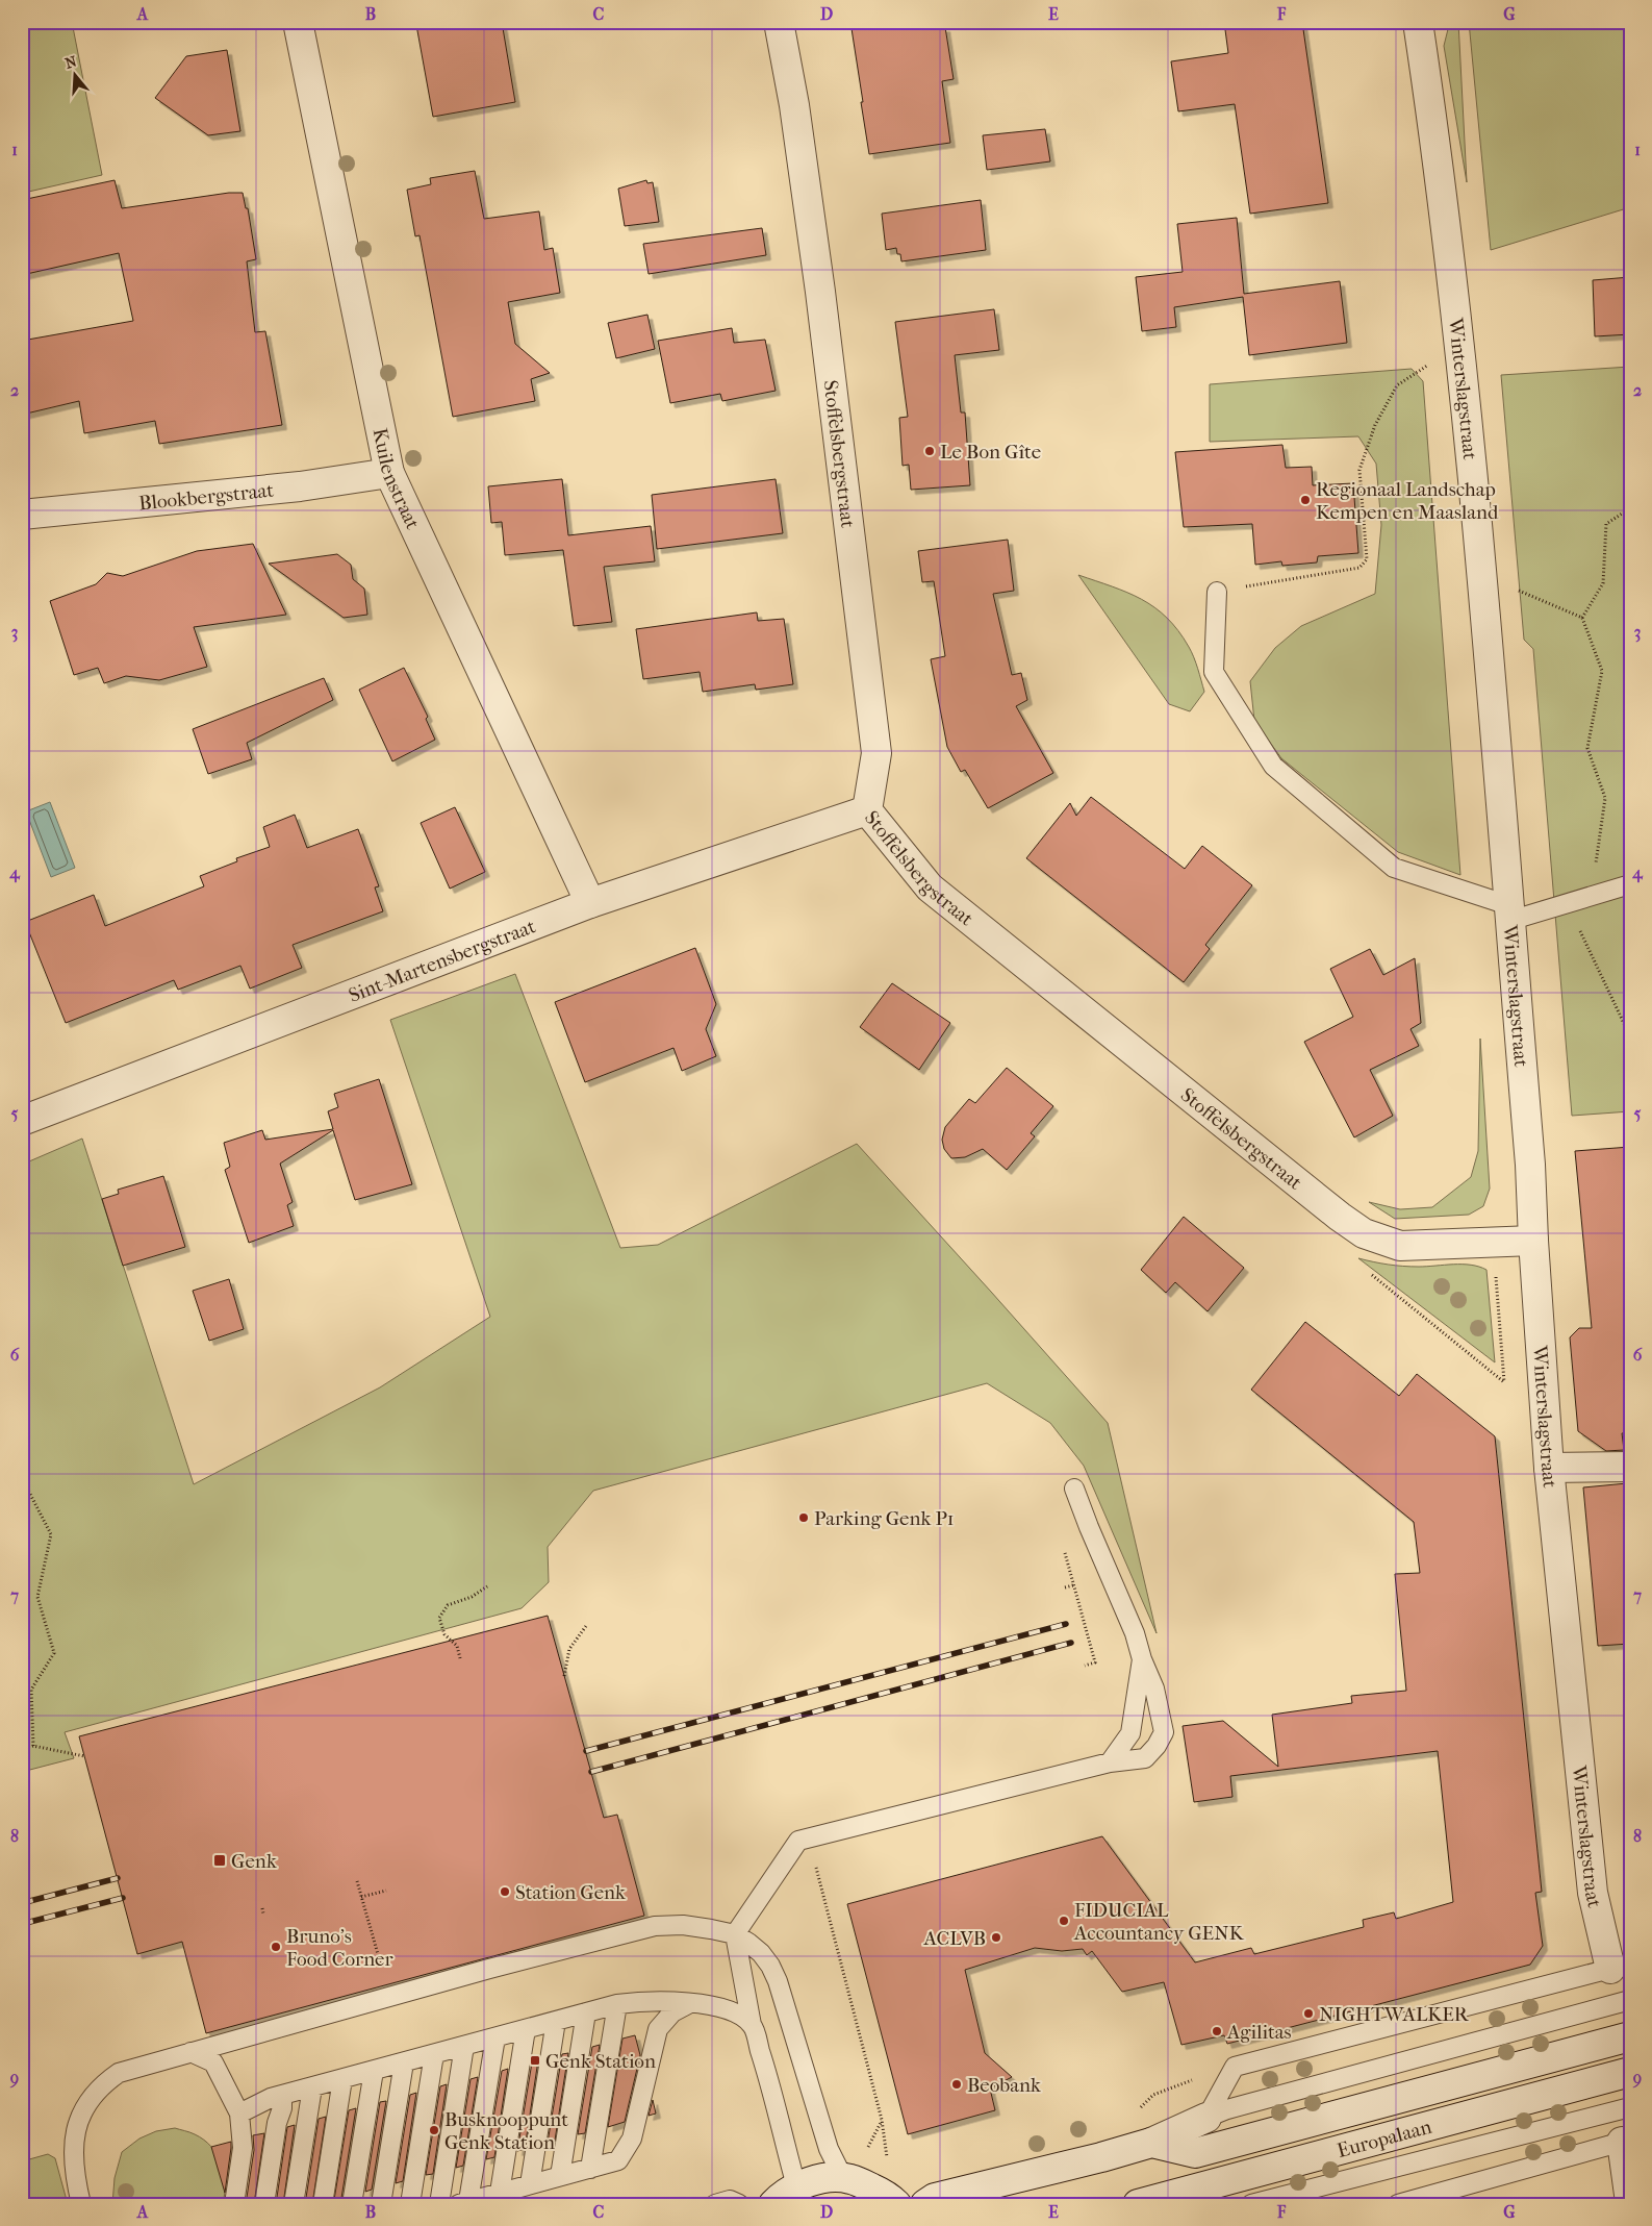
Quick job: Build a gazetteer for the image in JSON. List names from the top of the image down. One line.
{"streets":{"street":["Winterslagstraat","Stoffelsbergstraat","Kuilenstraat","Blookbergstraat","Sint-Martensbergstraat","Europalaan"]},"crossings":[["Winterslagstraat","Stoffelsbergstraat"],["Stoffelsbergstraat","Sint-Martensbergstraat"],["Kuilenstraat","Blookbergstraat"],["Kuilenstraat","Sint-Martensbergstraat"]],"places":{"other":["Le Bon Gîte","Regionaal Landschap Kempen en Maasland","Parking Genk P1","Station Genk","FIDUCIAL Accountancy GENK","ACLVB","Bruno's Food Corner","NIGHTWALKER","Agilitas","Beobank","Busknooppunt Genk Station"],"transit":["Genk","Genk Station"]},"north":"top","grid":{"columns":["A","B","C","D","E","F","G"],"rows":["1","2","3","4","5","6","7","8","9"]}}
